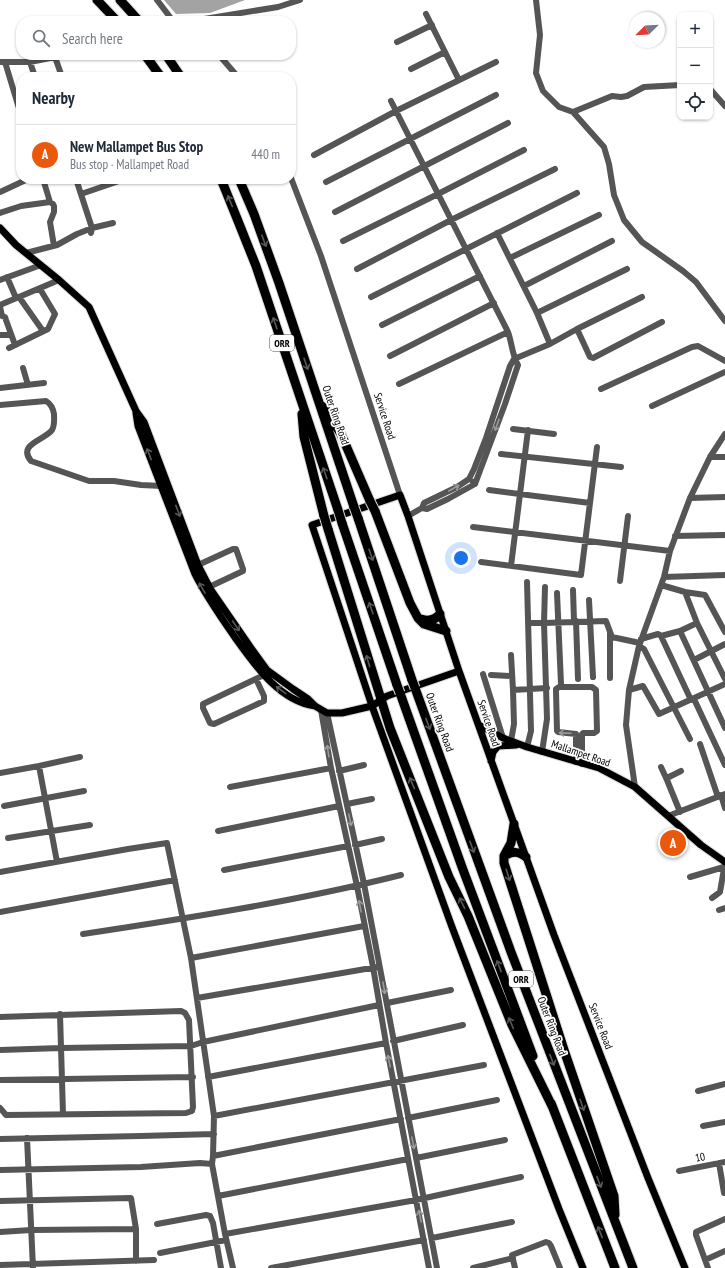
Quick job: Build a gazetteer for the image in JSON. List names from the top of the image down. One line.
{"streets":{"highway":["ORR","Outer Ring Road"],"main road":["Service Road","Mallampet Road"],"street":["10"]},"crossings":[["Service Road","Mallampet Road"]],"north":"bottom left","page":{"map_buttons":["+","−"],"search":"Search here","heading":"Nearby","list":[{"mark":"A","name":"New Mallampet Bus Stop","note":"Bus stop · Mallampet Road","value":"440 m"}],"pins":"A"}}
